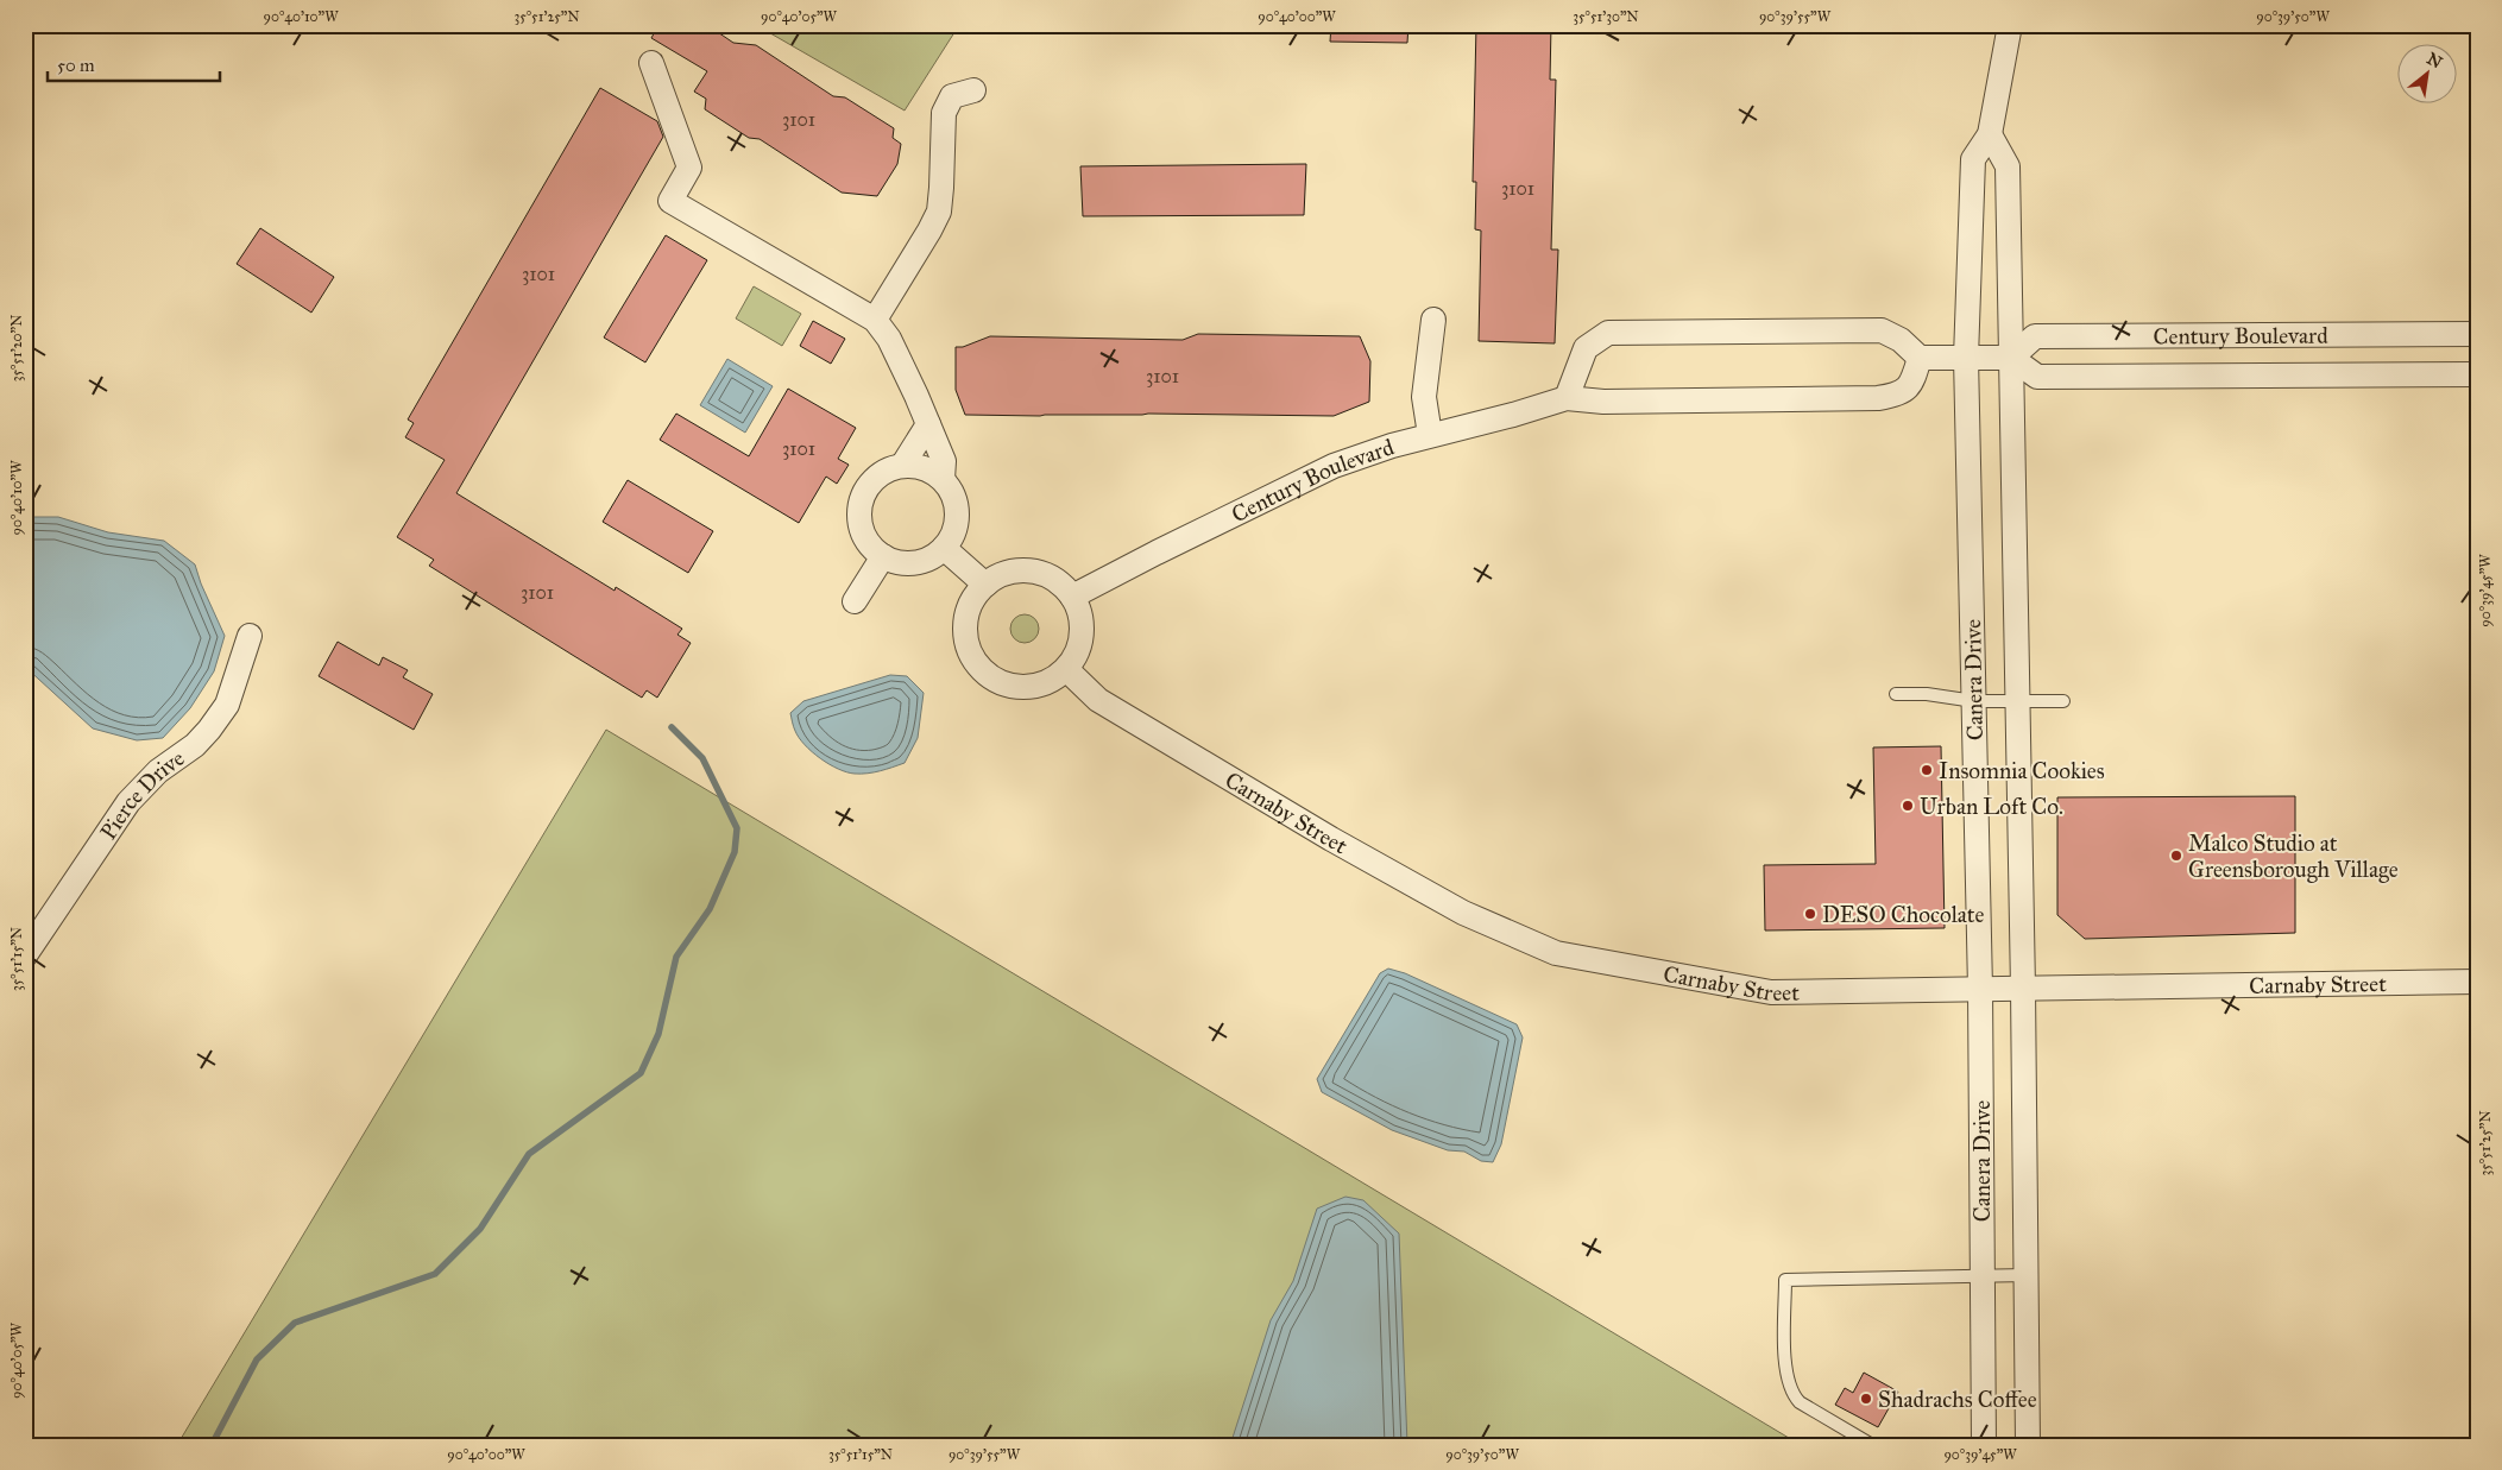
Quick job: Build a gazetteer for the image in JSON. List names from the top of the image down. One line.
{"streets":{"street":["Century Boulevard","Canera Drive","Pierce Drive","Carnaby Street"]},"crossings":[["Century Boulevard","Canera Drive"],["Century Boulevard","Carnaby Street"],["Canera Drive","Carnaby Street"]],"places":["Insomnia Cookies","Urban Loft Co.","Malco Studio at Greensborough Village","DESO Chocolate","Shadrachs Coffee"],"house_numbers":["3101","3101","3101","3101","3101","3101"],"scale_bar":"50 m","north":"top right","coordinates":["90°40'10\"W","35°51'25\"N","90°40'05\"W","90°40'00\"W","35°51'30\"N","90°39'55\"W","90°39'50\"W","35°51'20\"N","90°39'45\"W","35°51'15\"N"]}
